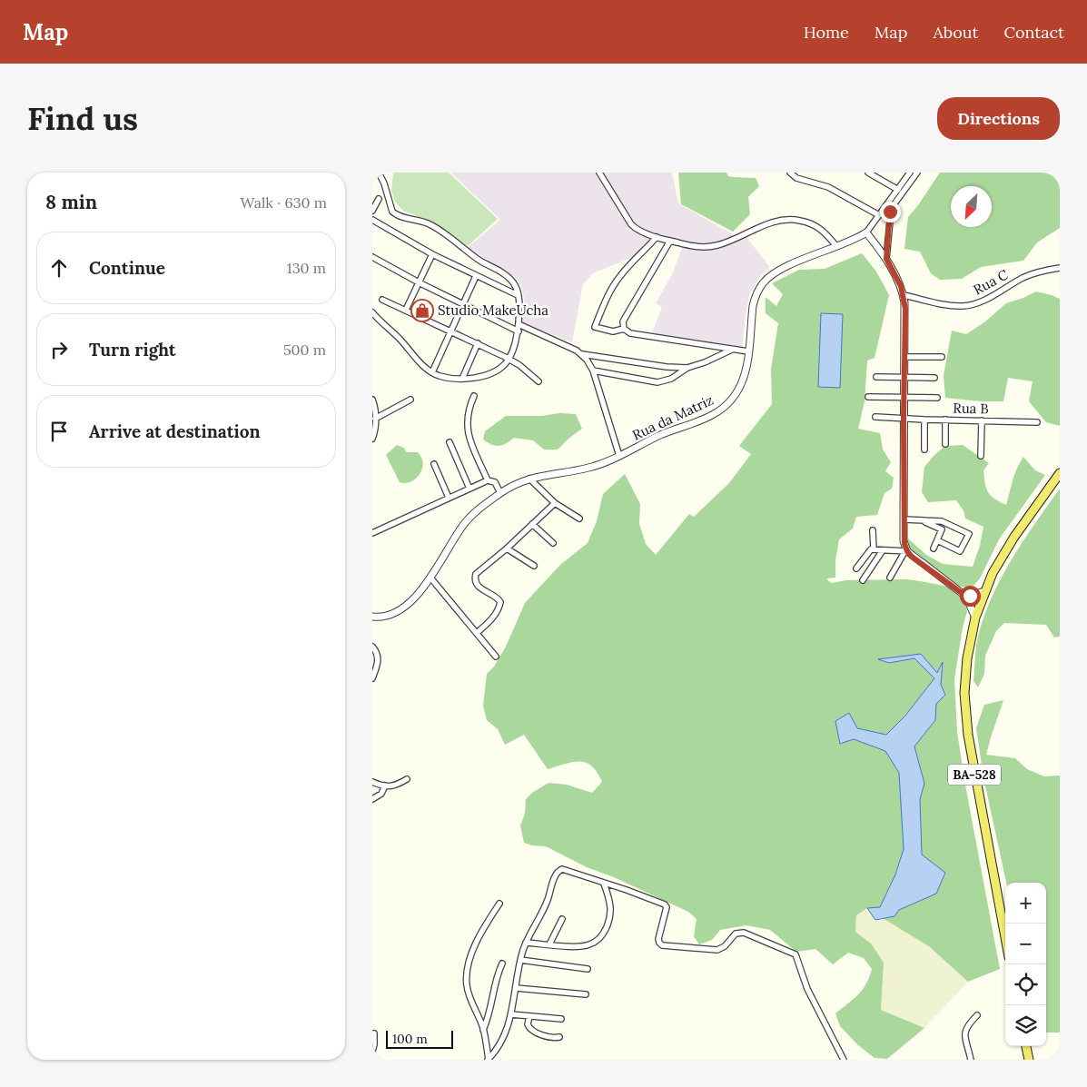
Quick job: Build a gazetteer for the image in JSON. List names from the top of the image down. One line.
{"streets":{"main road":["BA-528"],"street":["Rua C","Rua B","Rua da Matriz"]},"places":{"shop":["Studio MakeUcha"]},"scale_bar":"100 m","north":"bottom left","page":{"header":"Map","nav":["Home","Map","About","Contact"],"buttons":"Directions","title":"Find us","heading":["8 min","Walk · 630 m"],"list":[["Continue","130 m"],["Turn right","500 m"],"Arrive at destination"],"map_buttons":["+","−"],"scale":"100 m"}}
